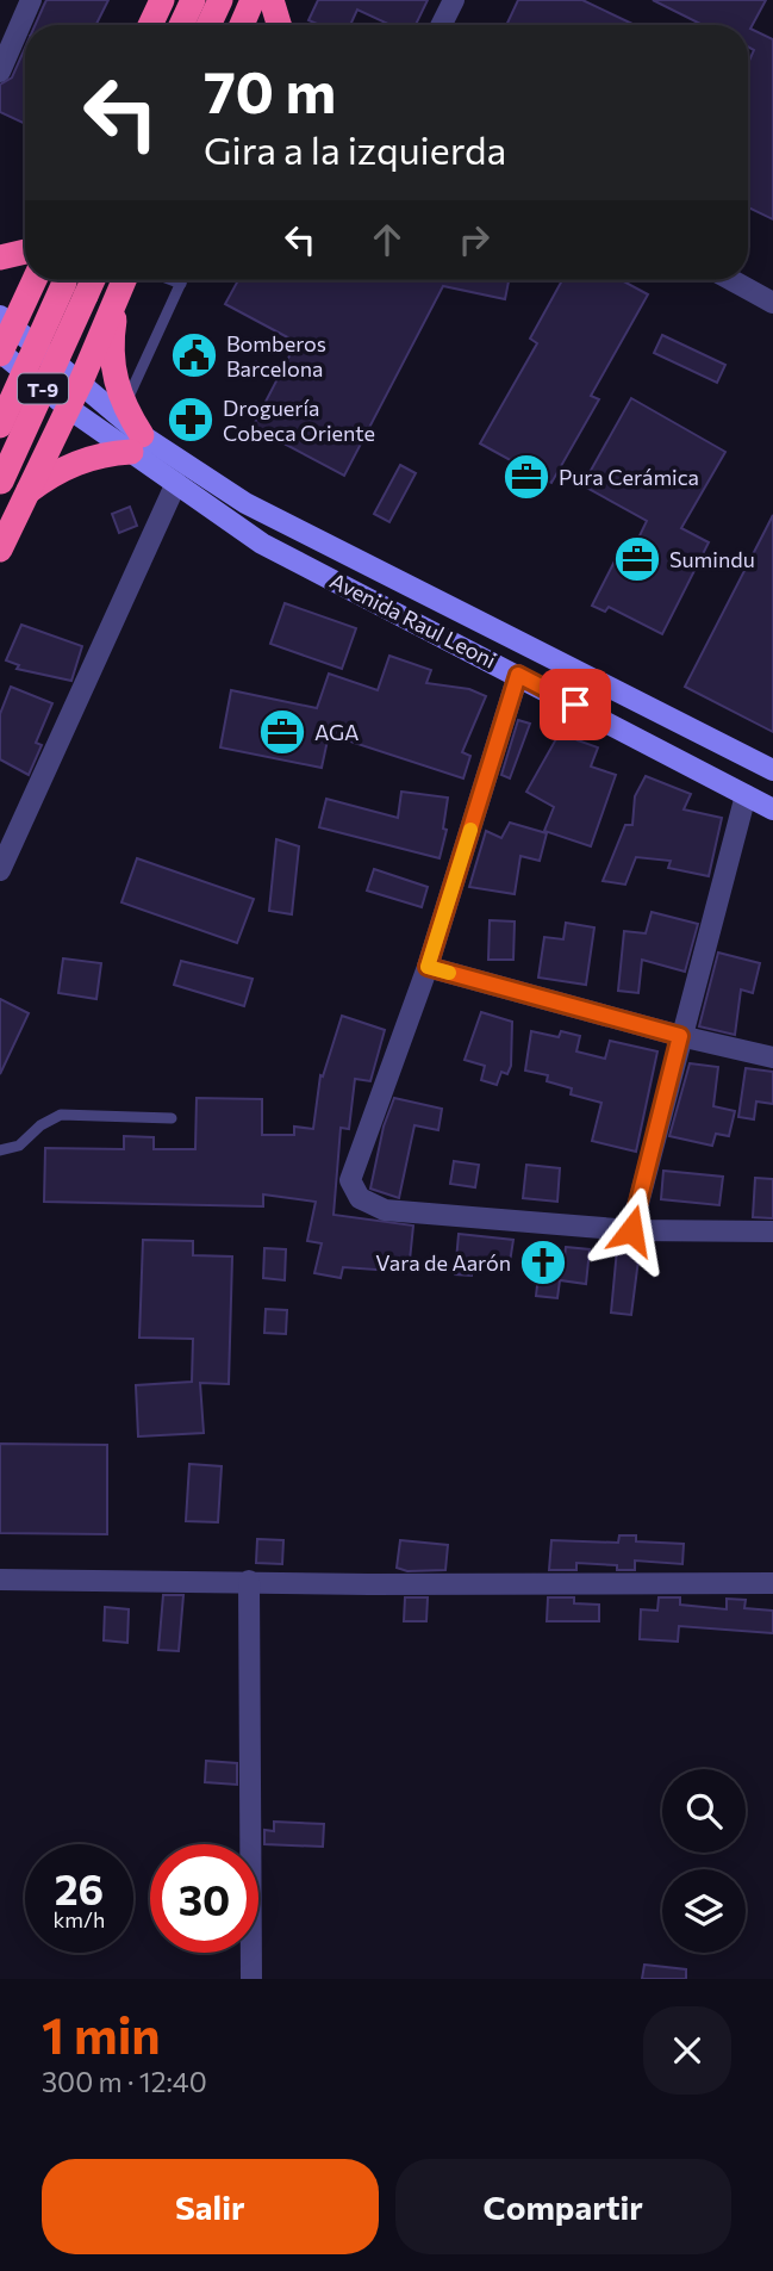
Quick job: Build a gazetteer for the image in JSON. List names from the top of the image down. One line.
{"streets":{"highway":["T-9"],"main road":["Avenida Raul Leoni"]},"crossings":[["T-9","Avenida Raul Leoni"]],"places":{"public building":["Bomberos Barcelona"],"pharmacy":["Droguería Cobeca Oriente"],"office":["Pura Cerámica","Sumindu","AGA"],"church":["Vara de Aarón"]},"page":{"turn":["70 m","Gira a la izquierda"],"speed":"26 km/h","limit":"30","heading":["1 min","300 m · 12:40"],"buttons":["Salir","Compartir"]}}
